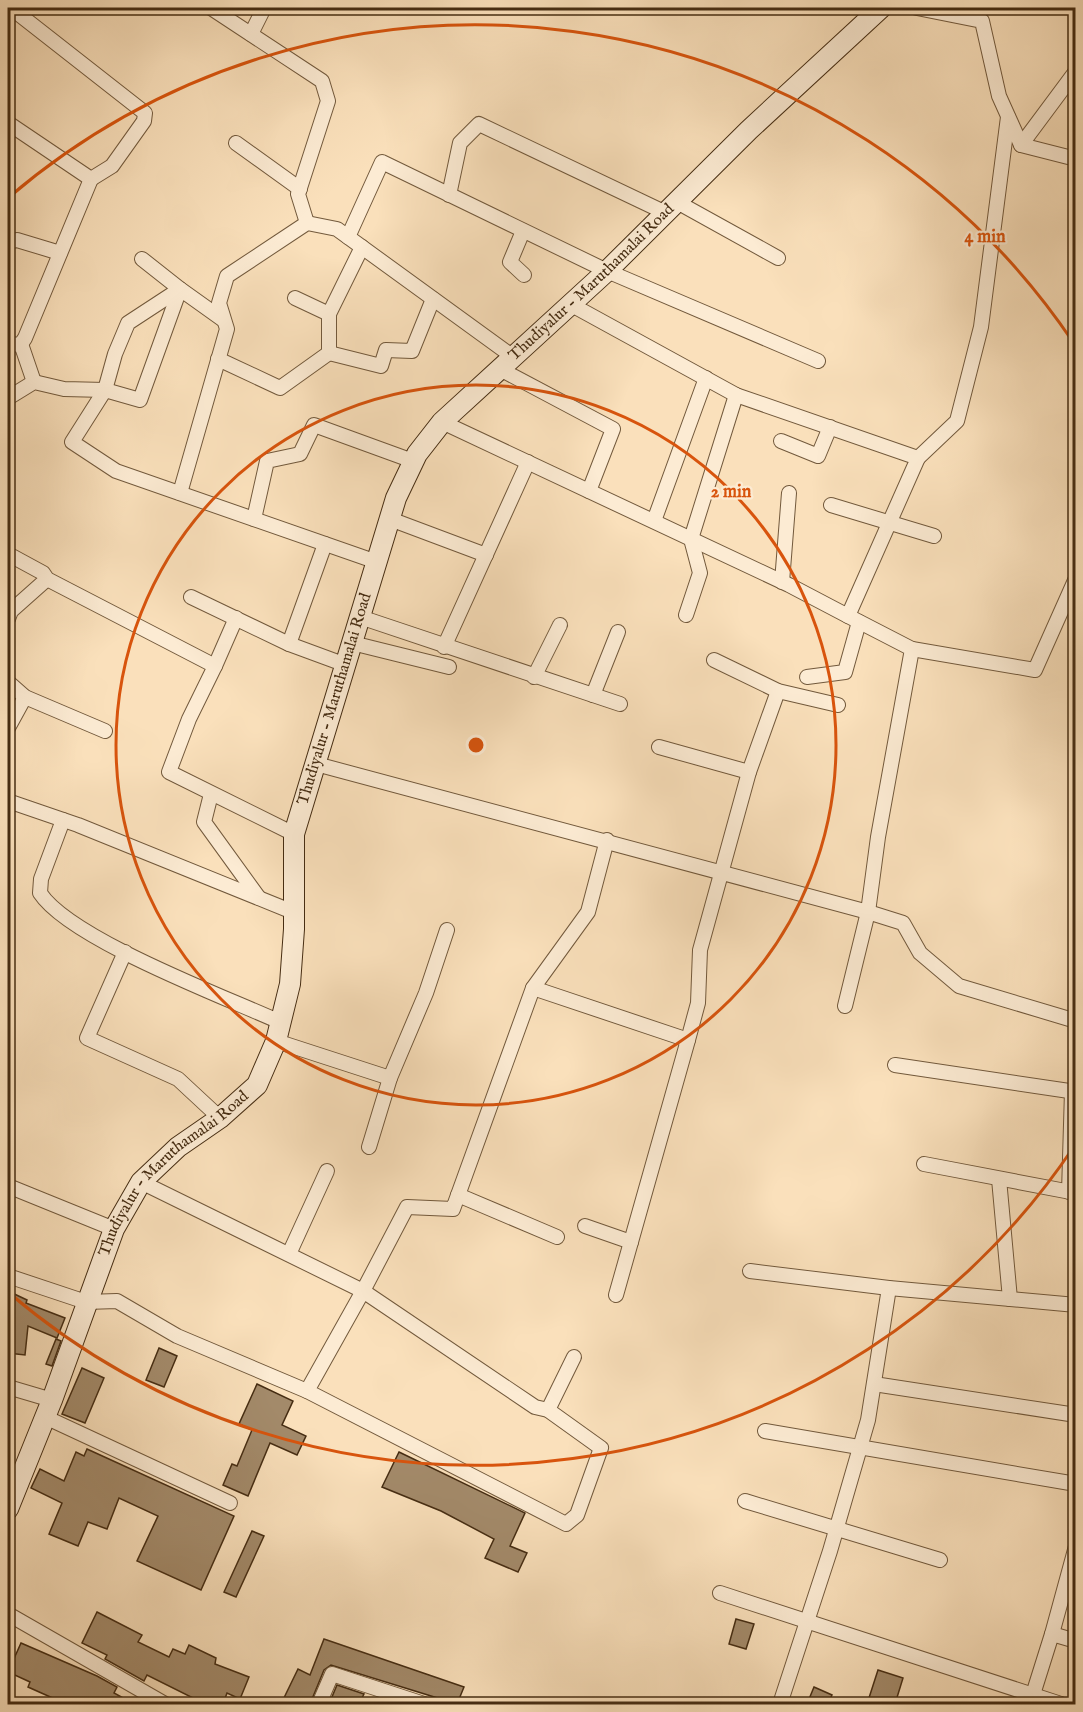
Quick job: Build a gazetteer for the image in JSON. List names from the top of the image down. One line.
{"streets":{"main road":["Thudiyalur - Maruthamalai Road"]},"rings":["4 min","2 min"]}
